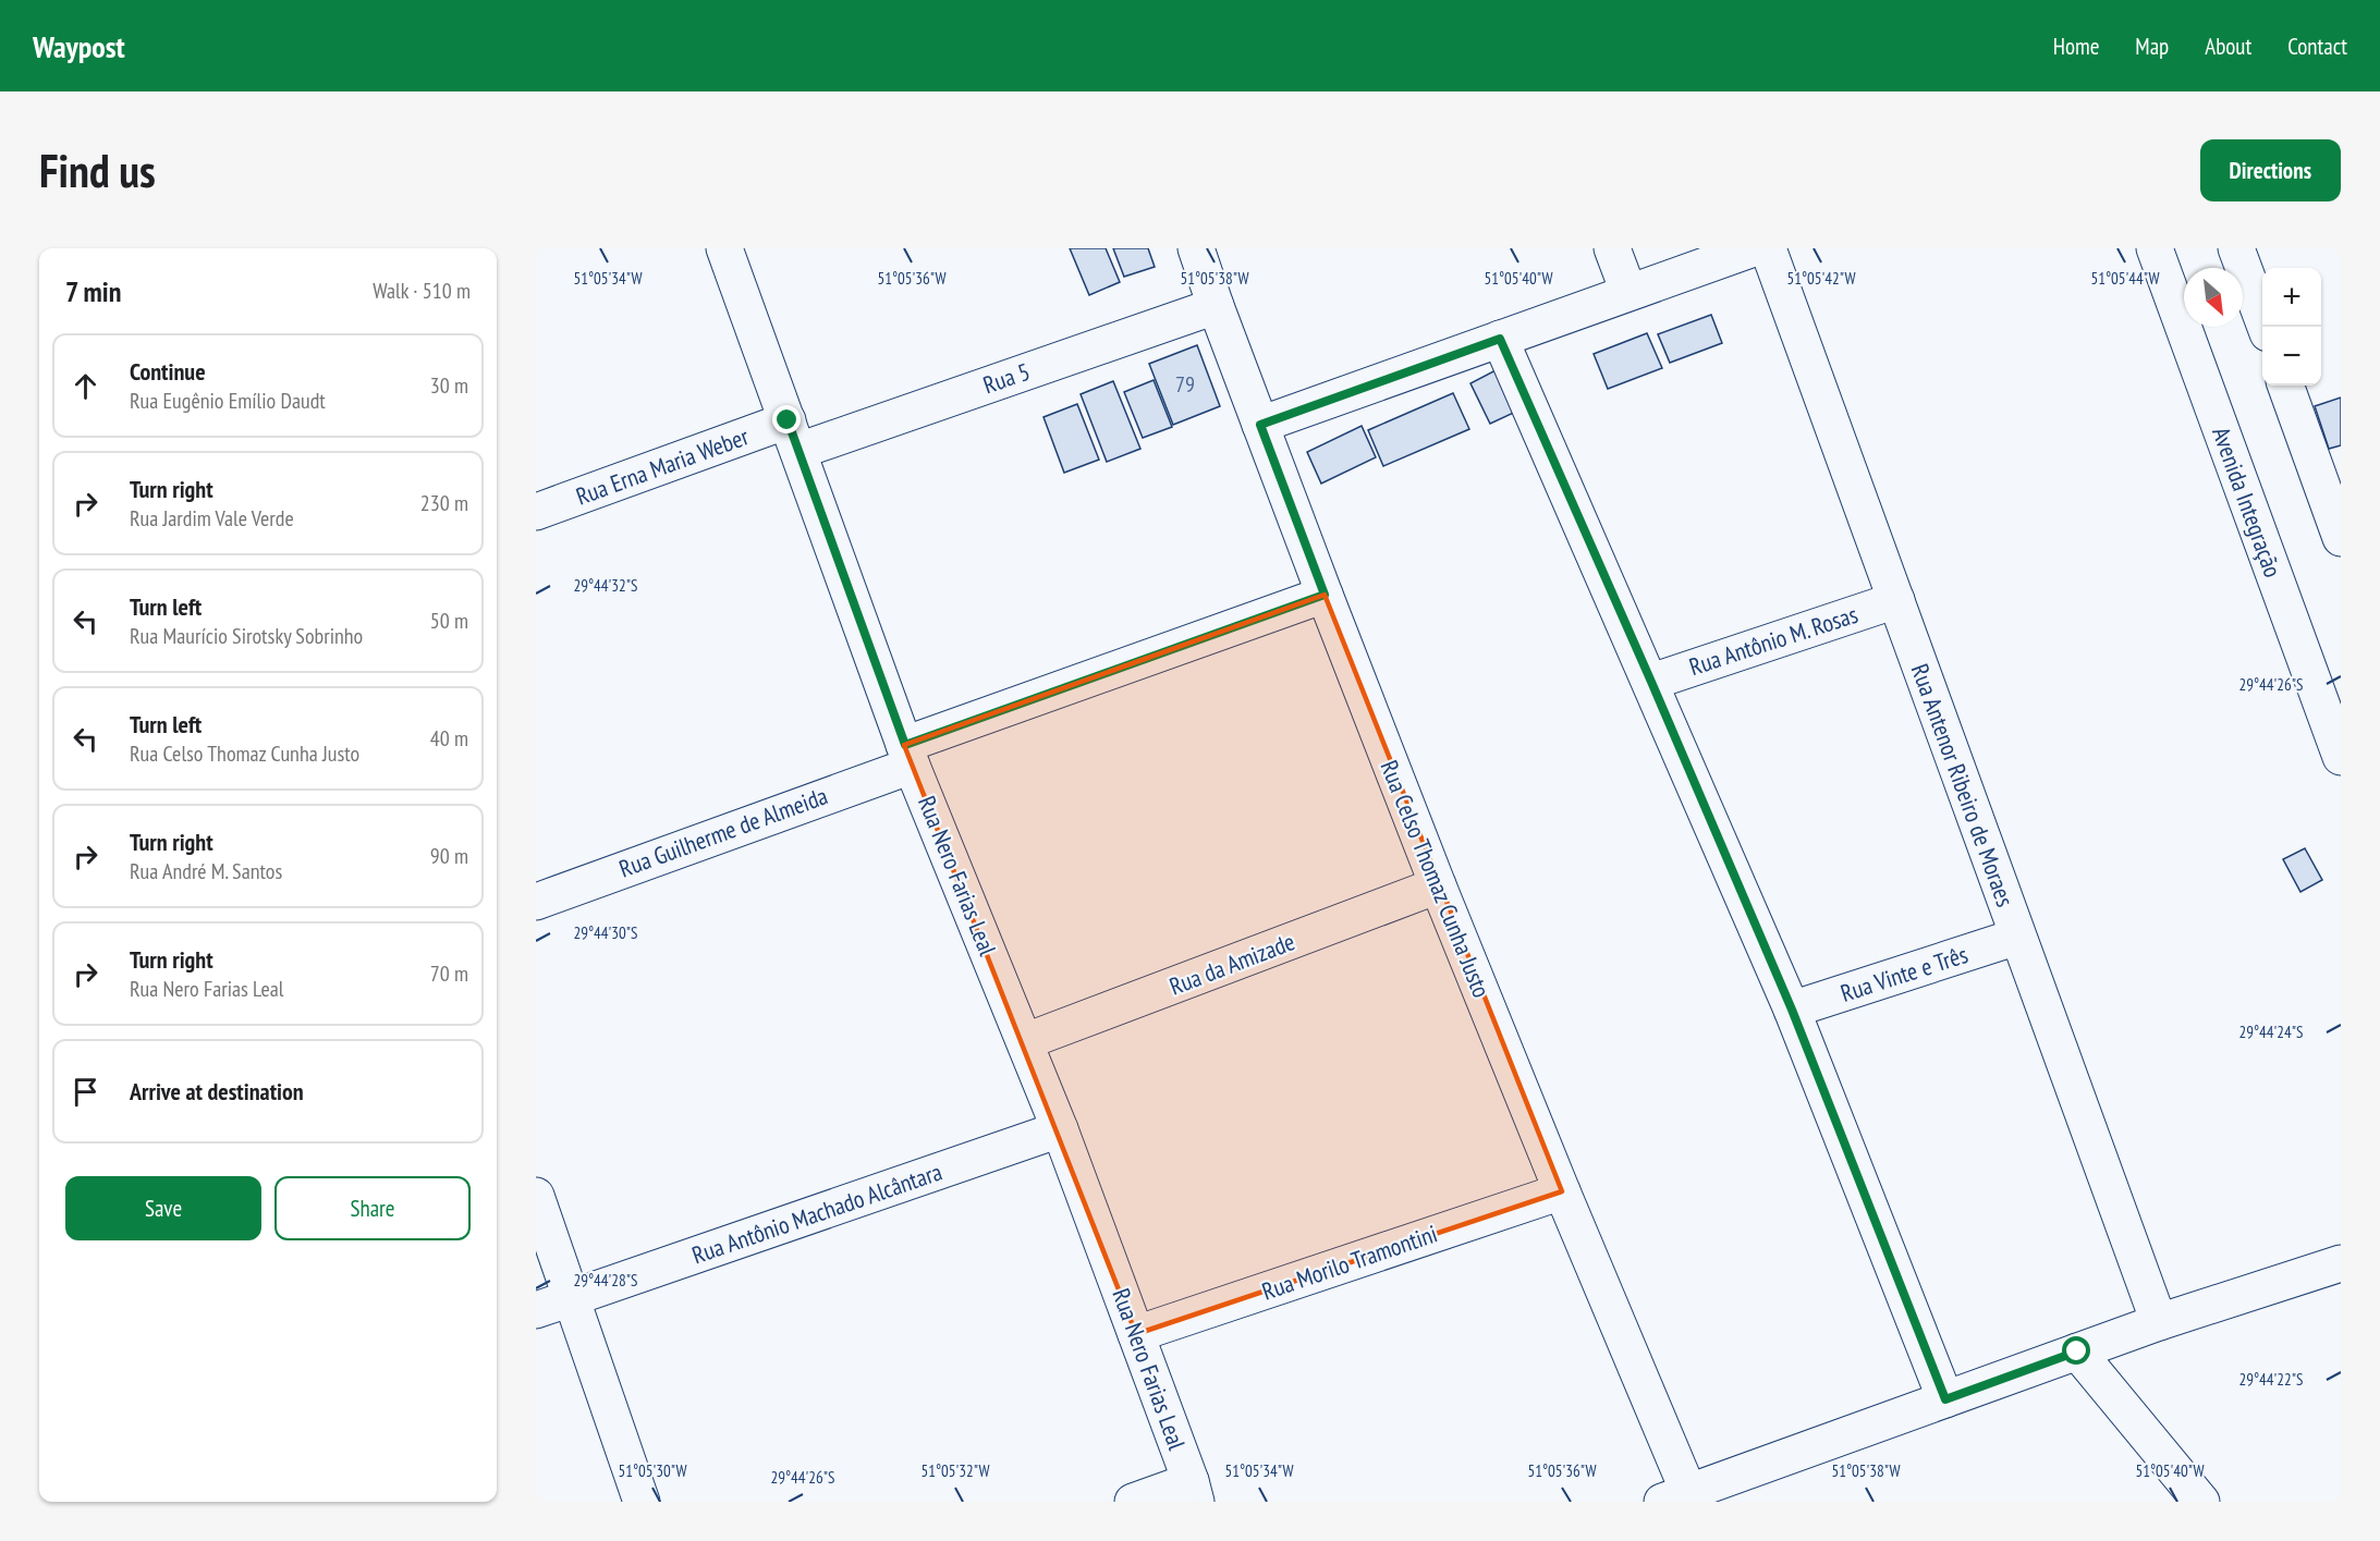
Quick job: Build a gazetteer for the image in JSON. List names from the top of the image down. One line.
{"streets":{"street":["Rua 5","Rua Erna Maria Weber","Avenida Integração","Rua Antônio M. Rosas","Rua Antenor Ribeiro de Moraes","Rua Guilherme de Almeida","Rua Nero Farias Leal","Rua Celso Thomaz Cunha Justo","Rua da Amizade","Rua Vinte e Três","Rua Antônio Machado Alcântara","Rua Morilo Tramontini"]},"crossings":[["Rua 5","Rua Erna Maria Weber"],["Rua 5","Rua Nero Farias Leal"],["Rua 5","Rua Celso Thomaz Cunha Justo"],["Rua Erna Maria Weber","Rua Nero Farias Leal"],["Rua Antônio M. Rosas","Rua Antenor Ribeiro de Moraes"],["Rua Antenor Ribeiro de Moraes","Rua Vinte e Três"],["Rua Guilherme de Almeida","Rua Nero Farias Leal"],["Rua Guilherme de Almeida","Rua Celso Thomaz Cunha Justo"],["Rua Nero Farias Leal","Rua da Amizade"],["Rua Nero Farias Leal","Rua Antônio Machado Alcântara"],["Rua Nero Farias Leal","Rua Morilo Tramontini"],["Rua Celso Thomaz Cunha Justo","Rua da Amizade"],["Rua Celso Thomaz Cunha Justo","Rua Morilo Tramontini"]],"house_numbers":["79"],"north":"bottom right","page":{"header":"Waypost","nav":["Home","Map","About","Contact"],"buttons":["Directions",["Save","Share"]],"title":"Find us","heading":["7 min","Walk · 510 m"],"map_buttons":["+","−"],"list":[["Continue","Rua Eugênio Emílio Daudt","30 m"],["Turn right","Rua Jardim Vale Verde","230 m"],["Turn left","Rua Maurício Sirotsky Sobrinho","50 m"],["Turn left","Rua Celso Thomaz Cunha Justo","40 m"],["Turn right","Rua André M. Santos","90 m"],["Turn right","Rua Nero Farias Leal","70 m"],"Arrive at destination"]},"coordinates":["51°05'34\"W","51°05'36\"W","51°05'38\"W","51°05'40\"W","51°05'42\"W","51°05'44\"W","29°44'32\"S","29°44'26\"S","29°44'30\"S","29°44'24\"S","29°44'28\"S","29°44'22\"S","51°05'30\"W","51°05'32\"W"]}
